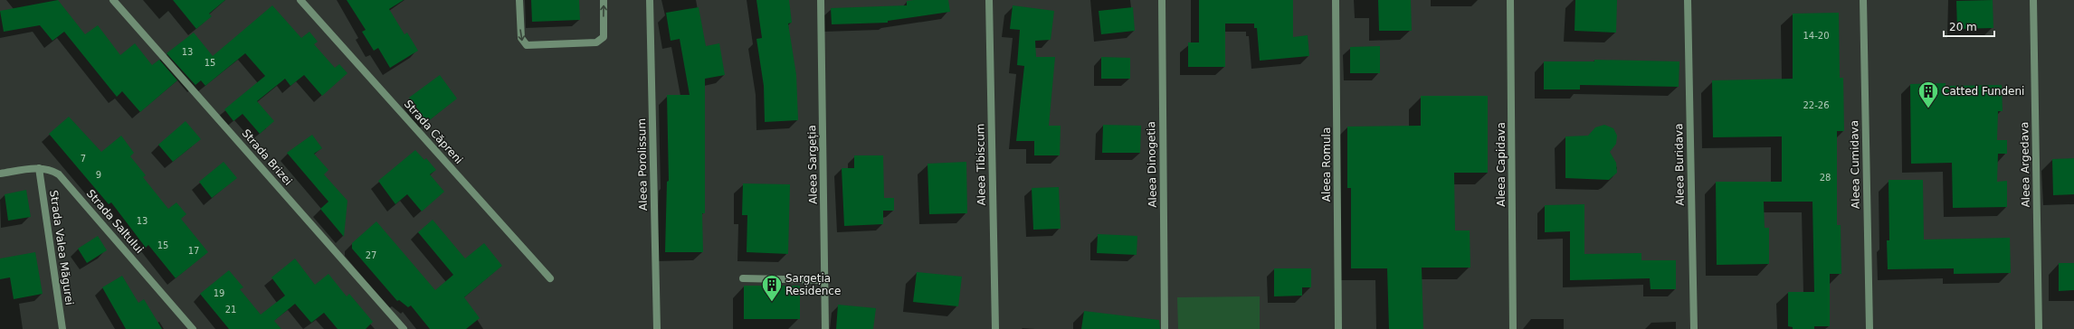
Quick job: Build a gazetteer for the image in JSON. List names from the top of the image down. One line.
{"streets":{"street":["Strada Căpreni","Strada Brizei","Aleea Porolissum","Aleea Sargeția","Aleea Tibiscum","Aleea Dinogetia","Aleea Romula","Aleea Capidava","Aleea Buridava","Aleea Cumidava","Aleea Argedava","Strada Saltului","Strada Valea Măgurei"]},"crossings":[["Strada Saltului","Strada Valea Măgurei"]],"places":{"building":["Catted Fundeni","Sargeția Residence"]},"house_numbers":["14-20","13","15","22-26","7","9","28","13","15","17","27","19","21"],"scale_bar":"20 m"}
